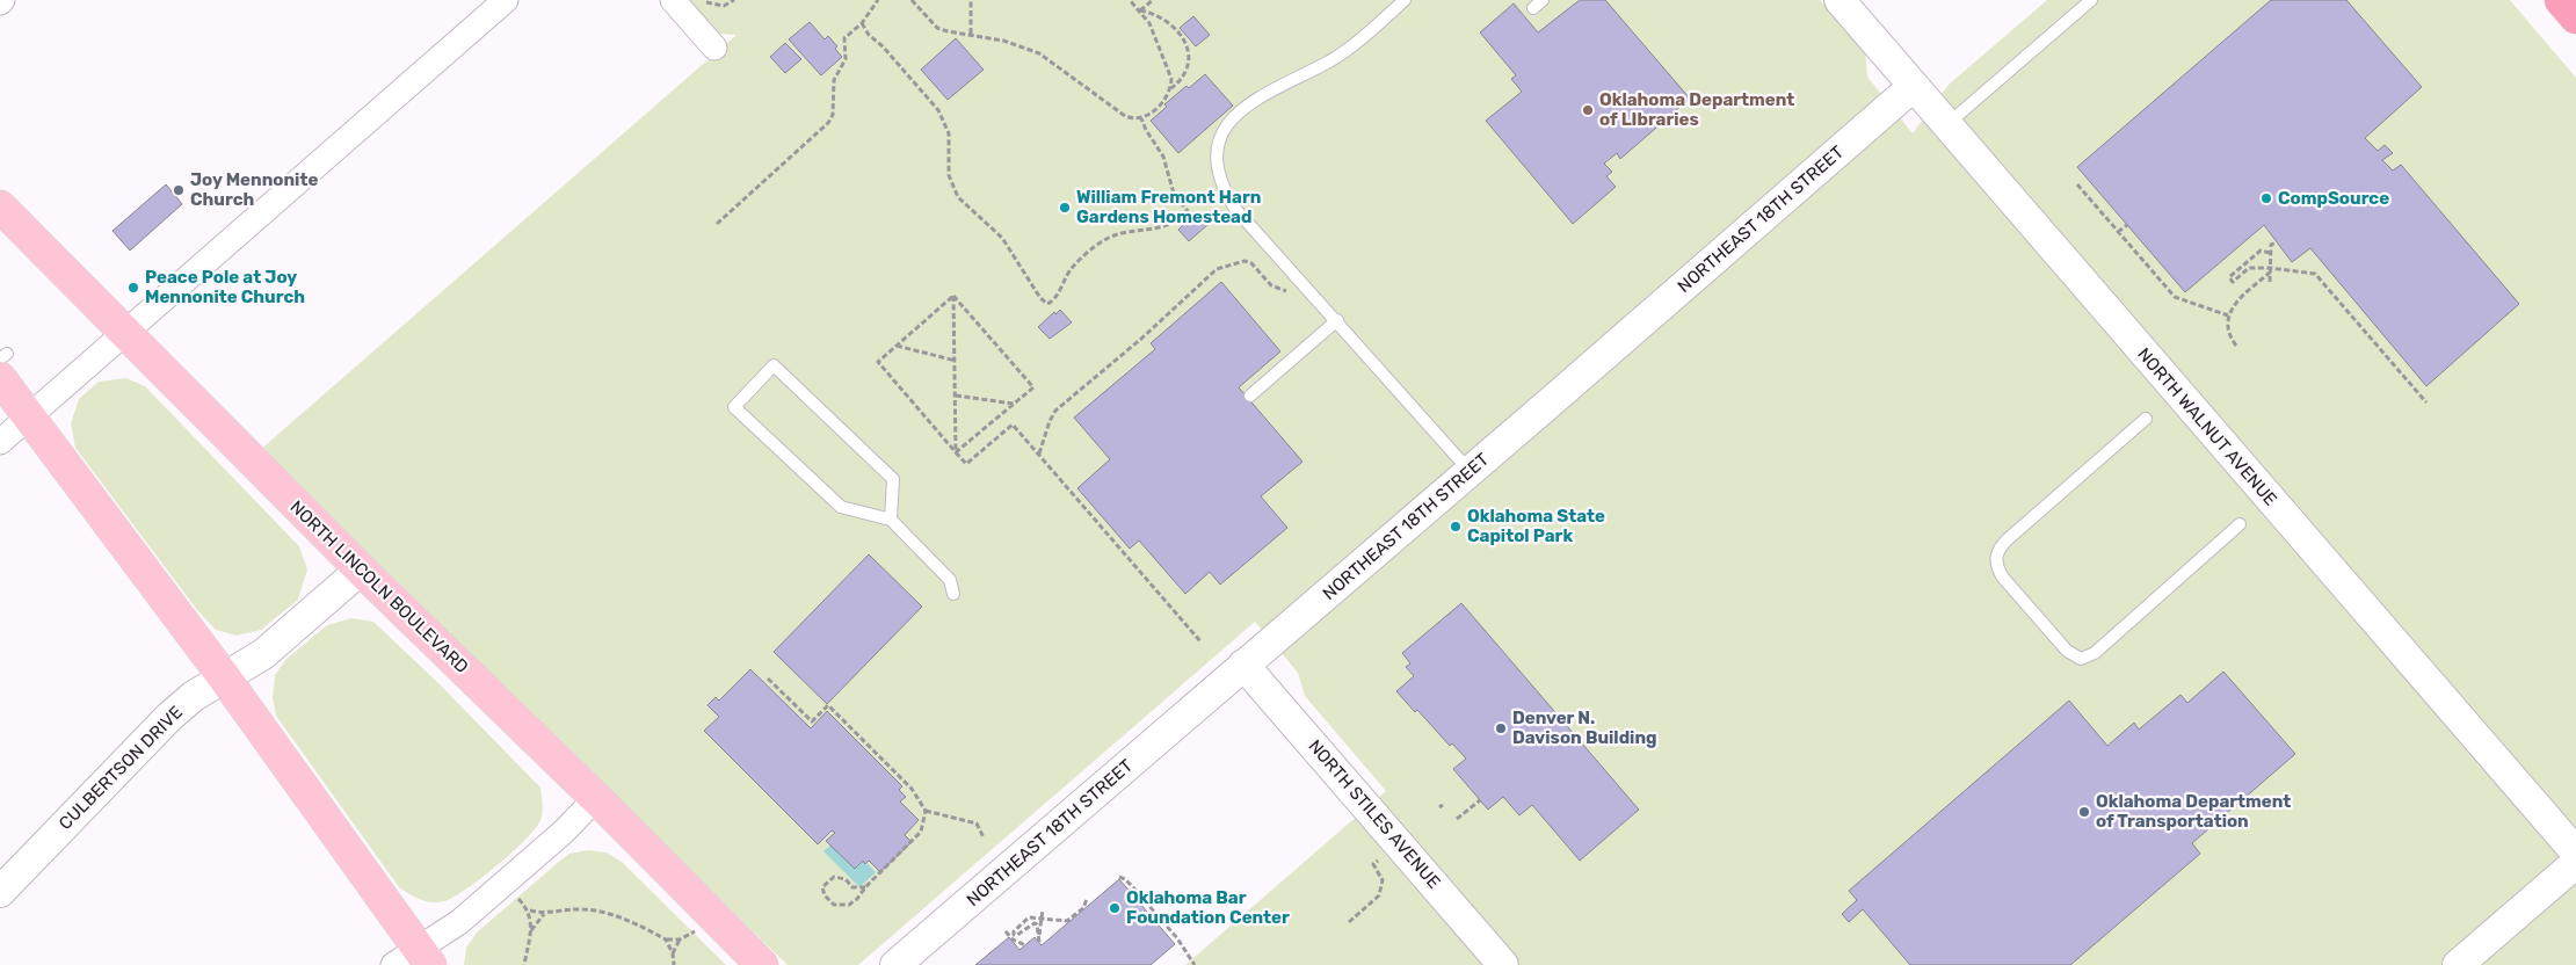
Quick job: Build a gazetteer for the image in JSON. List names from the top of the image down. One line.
{"streets":{"main road":["NORTH LINCOLN BOULEVARD"],"street":["NORTHEAST 18TH STREET","NORTH WALNUT AVENUE","CULBERTSON DRIVE","NORTH STILES AVENUE"]},"crossings":[["NORTHEAST 18TH STREET","NORTH WALNUT AVENUE"],["NORTHEAST 18TH STREET","NORTH STILES AVENUE"],["NORTH LINCOLN BOULEVARD","CULBERTSON DRIVE"]],"places":["Oklahoma Department of LIbraries","Joy Mennonite Church","CompSource","William Fremont Harn Gardens Homestead","Peace Pole at Joy Mennonite Church","Oklahoma State Capitol Park","Denver N. Davison Building","Oklahoma Department of Transportation","Oklahoma Bar Foundation Center"]}
